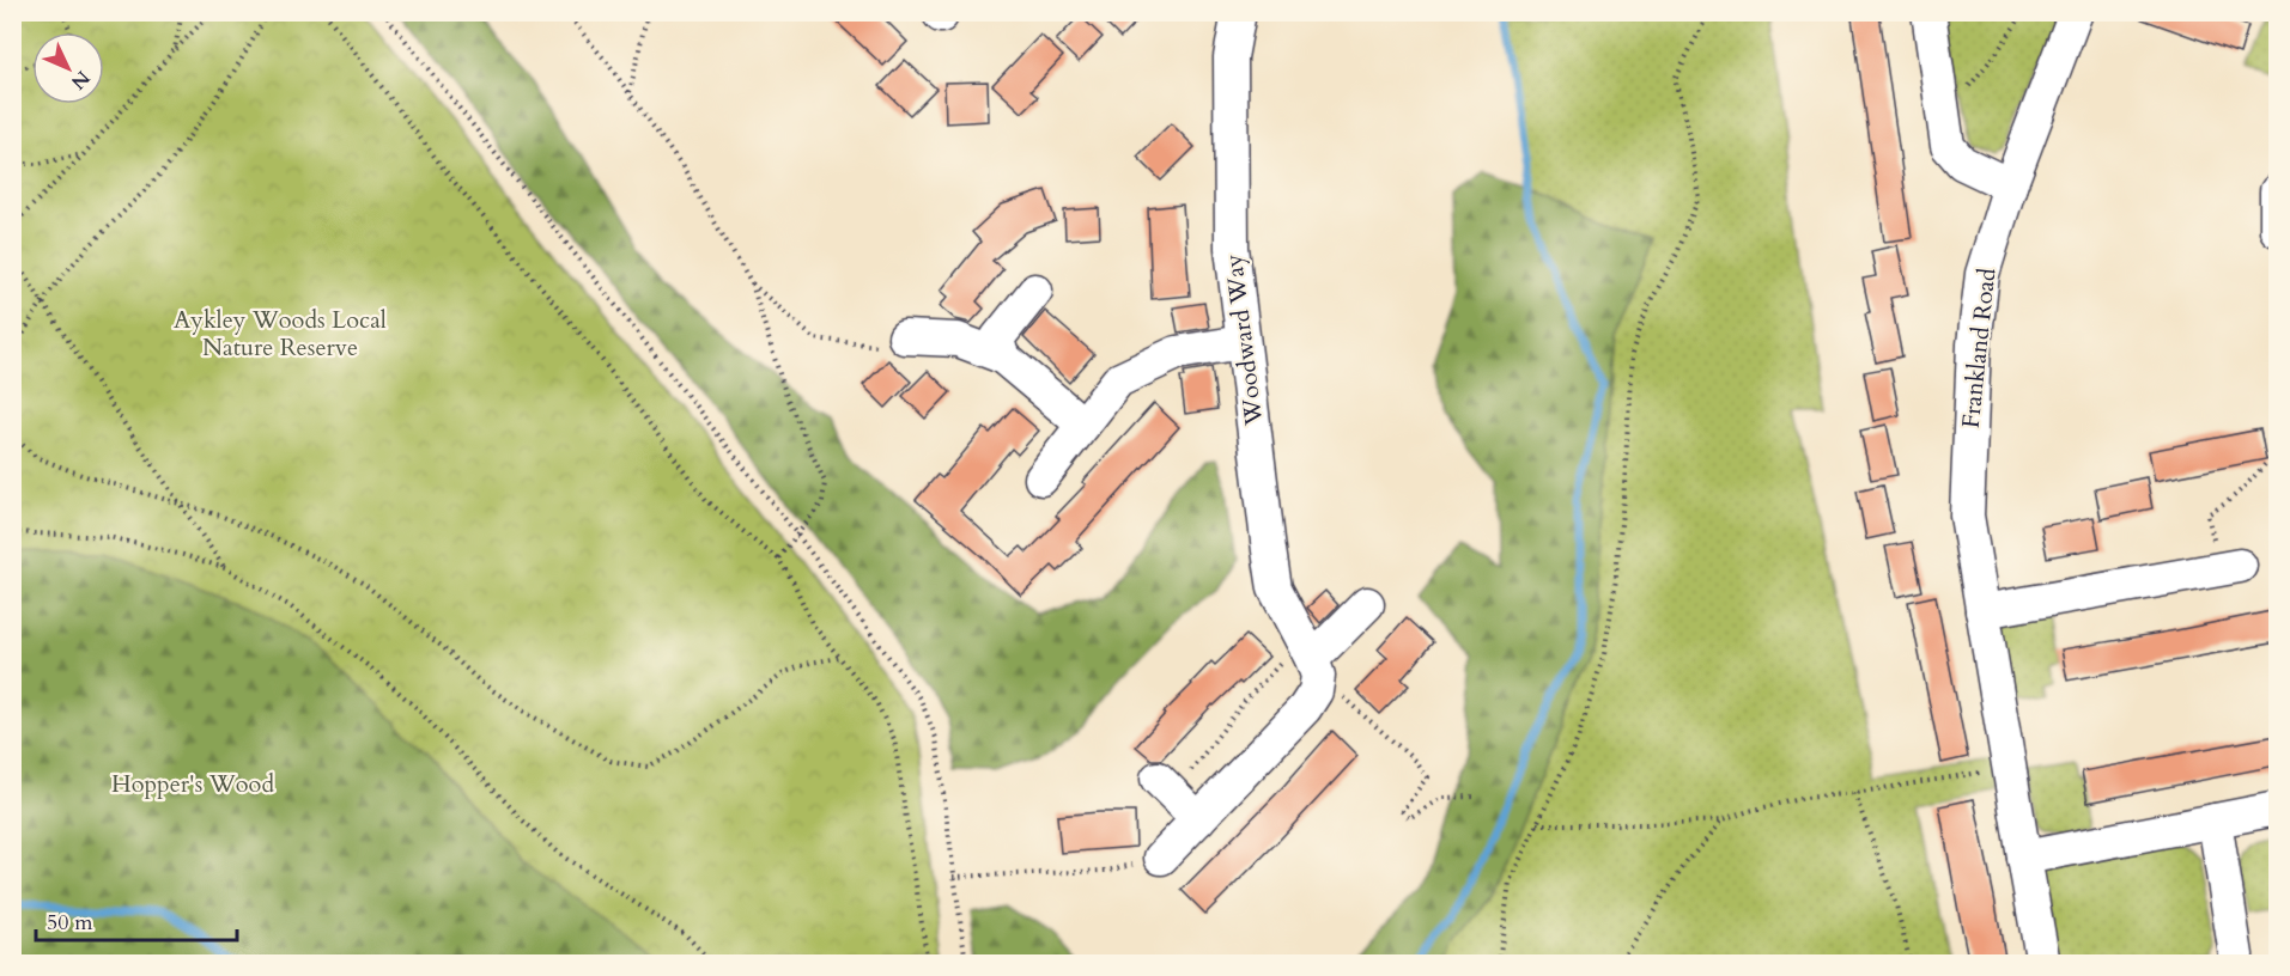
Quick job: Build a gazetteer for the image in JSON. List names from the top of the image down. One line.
{"streets":{"street":["Woodward Way","Frankland Road"]},"parks":["Aykley Woods Local Nature Reserve","Hopper's Wood"],"scale_bar":"50 m","north":"bottom right"}
